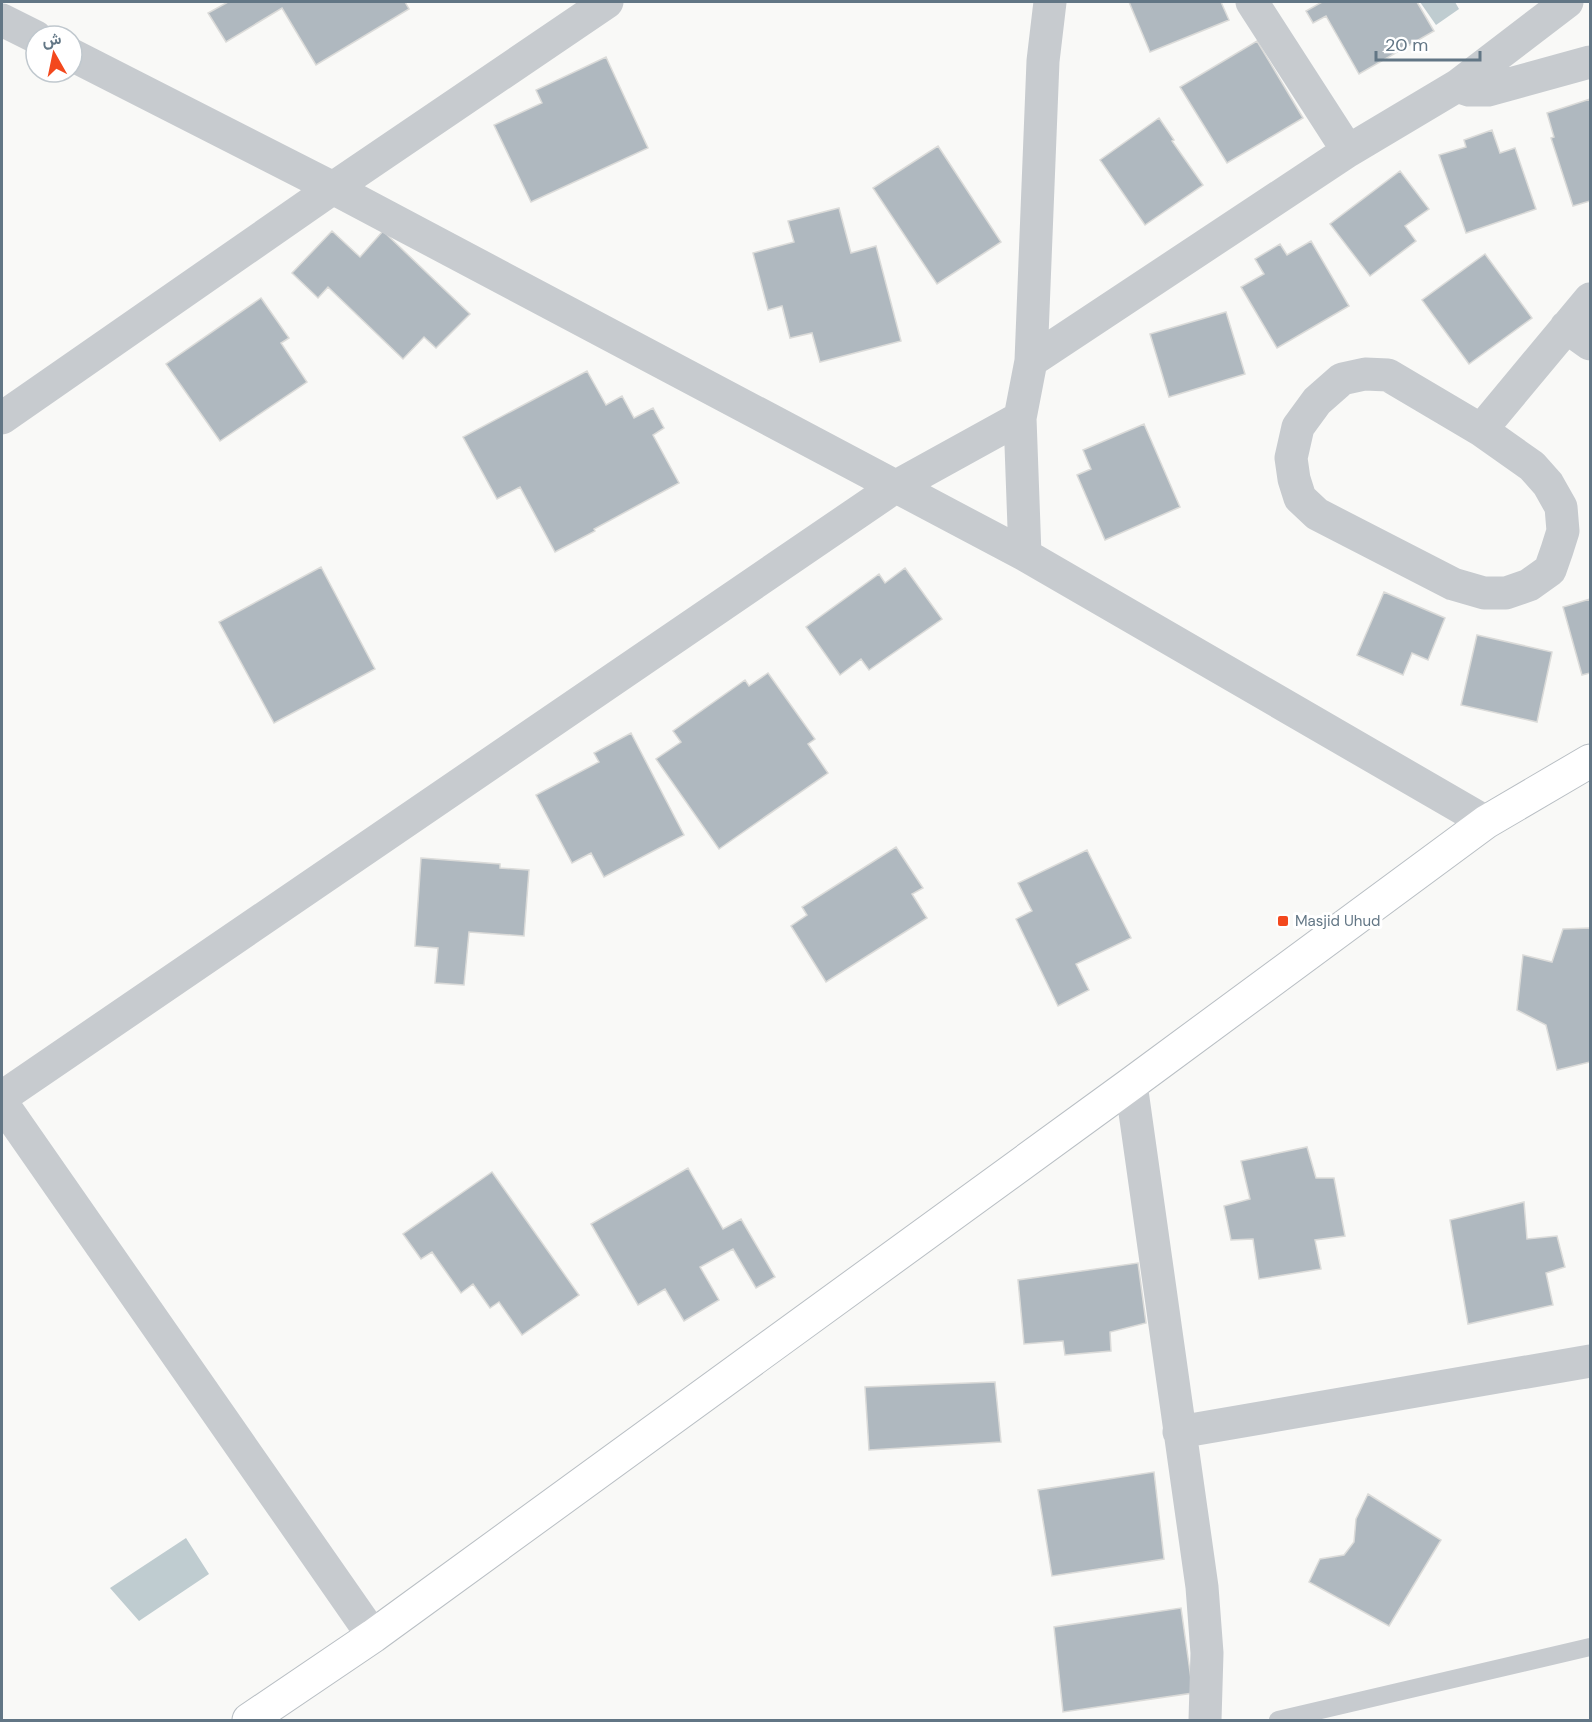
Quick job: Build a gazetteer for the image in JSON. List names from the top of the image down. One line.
{"places":{"transit":["Masjid Uhud"]},"scale_bar":"20 m","north":"top"}
